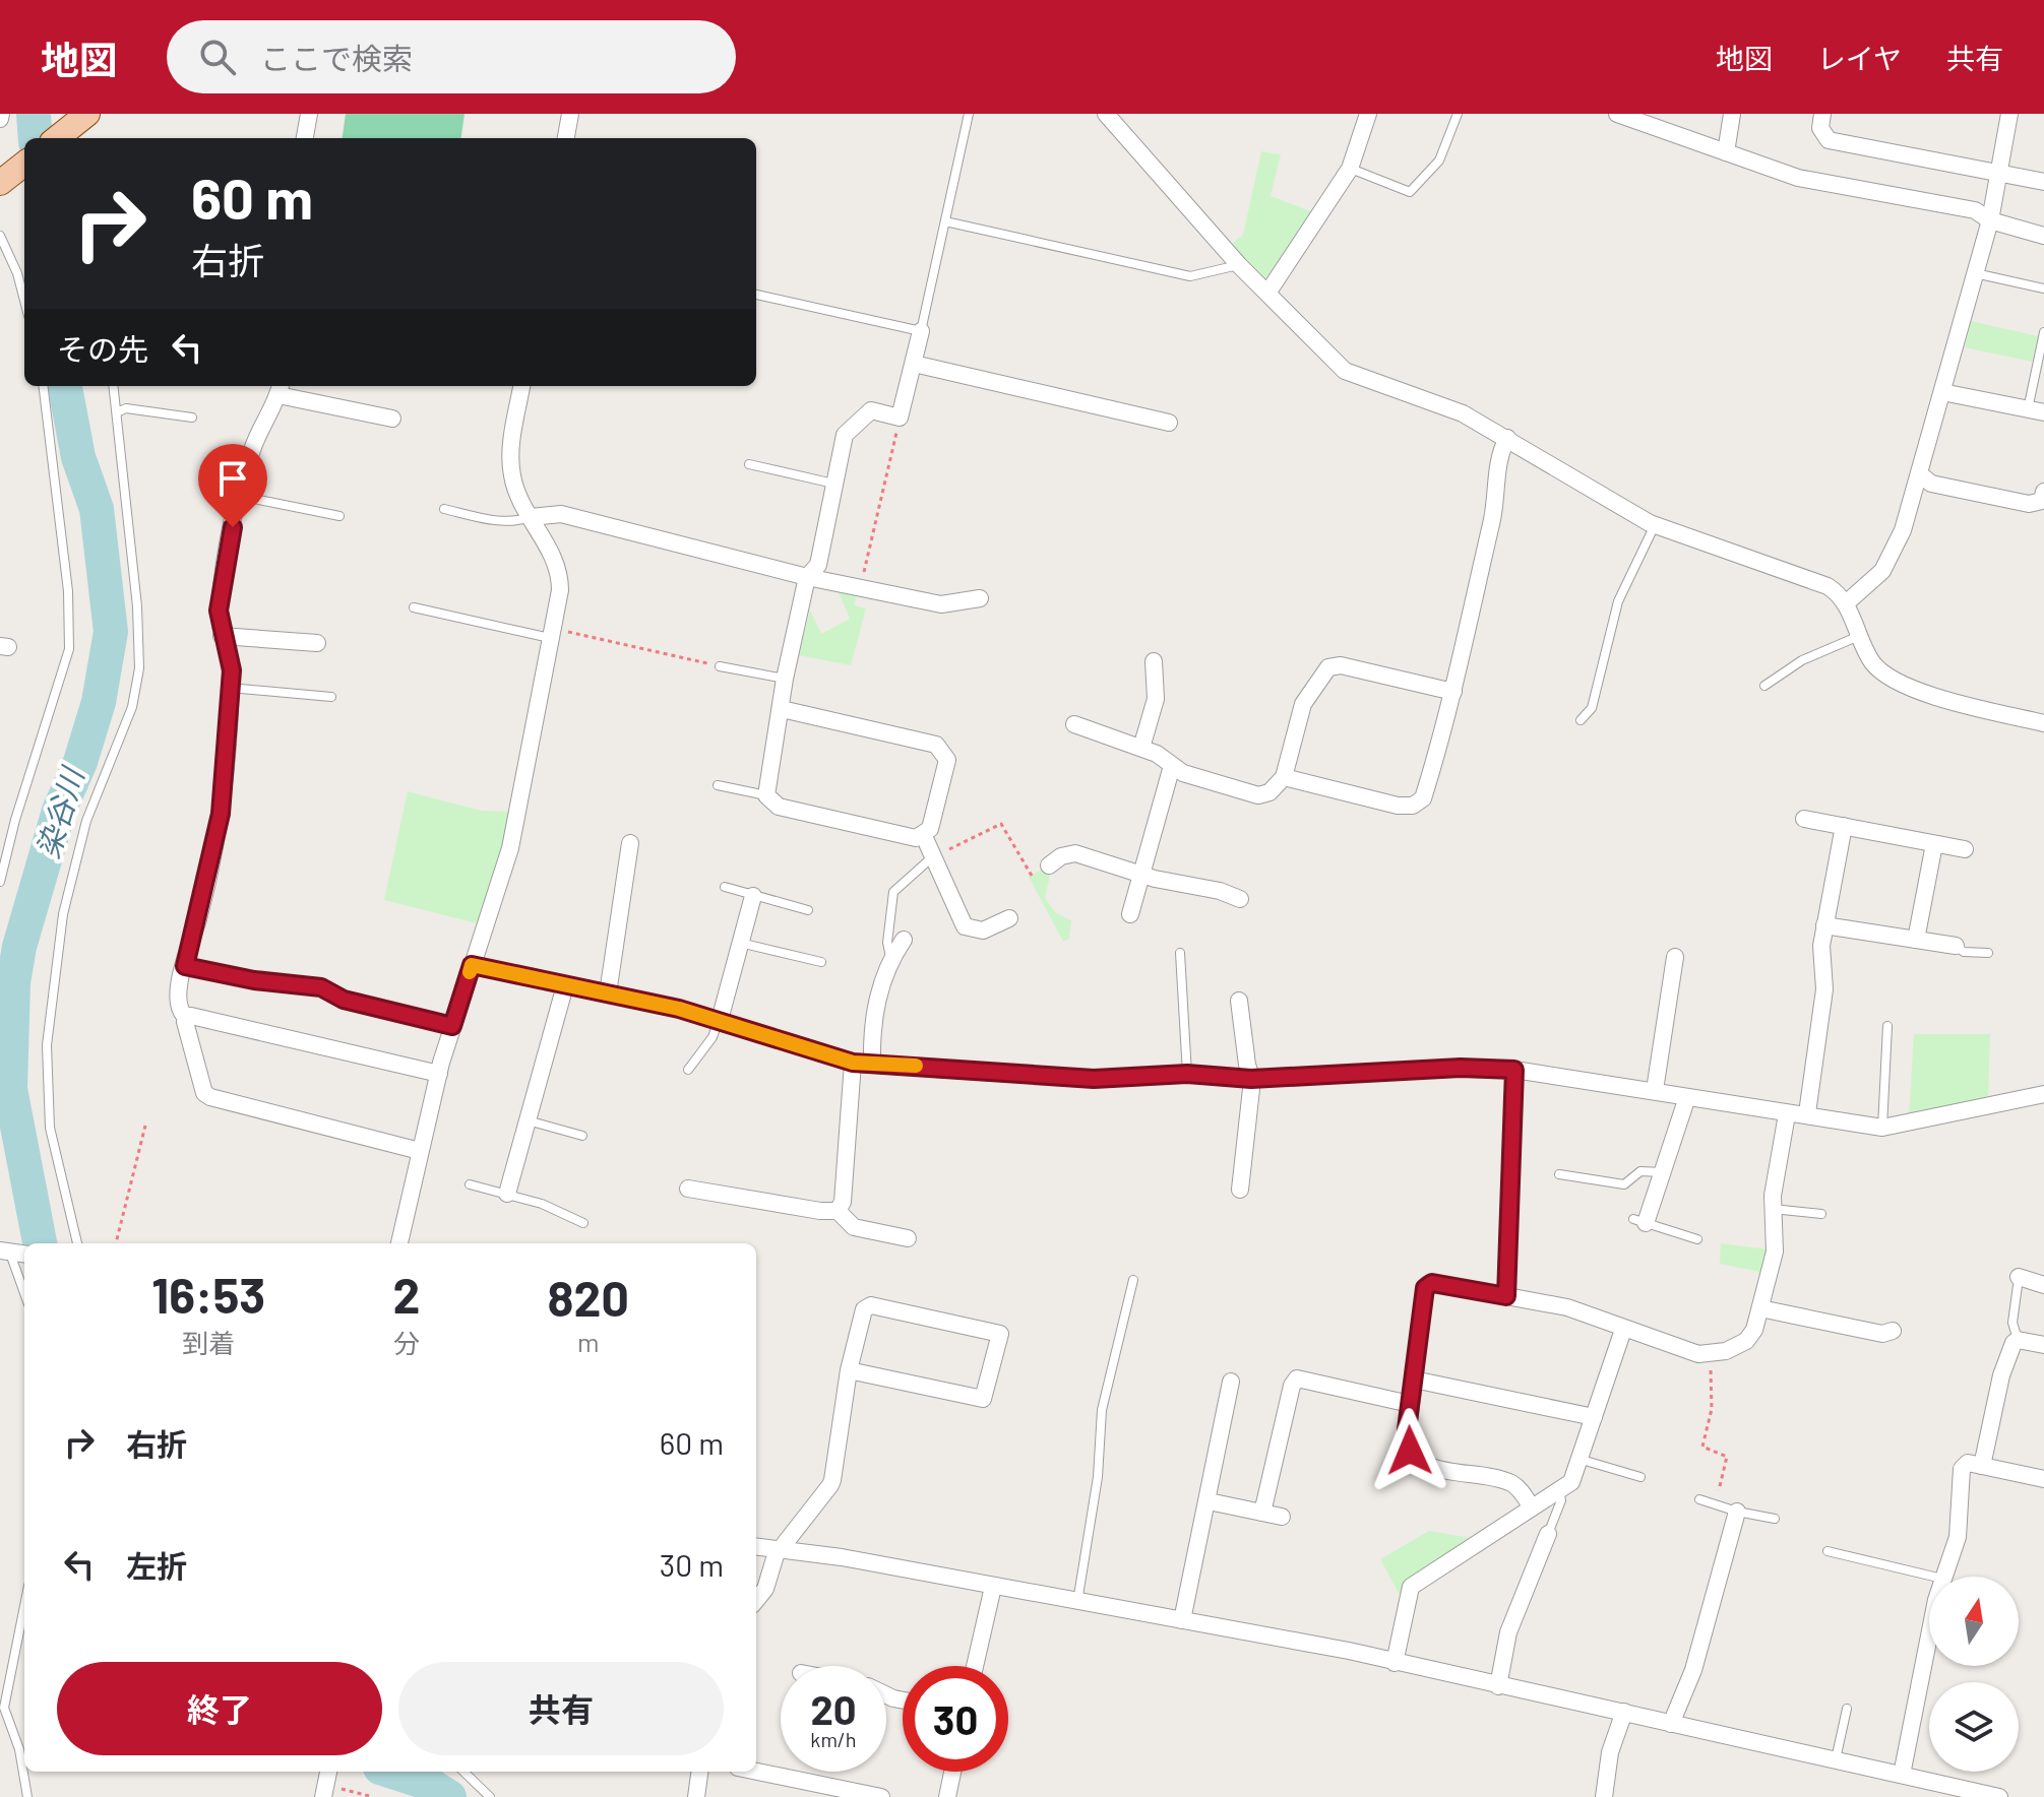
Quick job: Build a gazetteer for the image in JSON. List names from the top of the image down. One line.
{"water":["染谷川"],"north":"top","page":{"header":"地図","search":"ここで検索","nav":["地図","レイヤ","共有"],"turn":["60 m","右折"],"then":"その先","eta":["16:53","到着","2","分","820","m"],"list":[{"name":"右折","value":"60 m"},{"name":"左折","value":"30 m"}],"buttons":["終了","共有"],"speed":"20 km/h","limit":"30"}}
